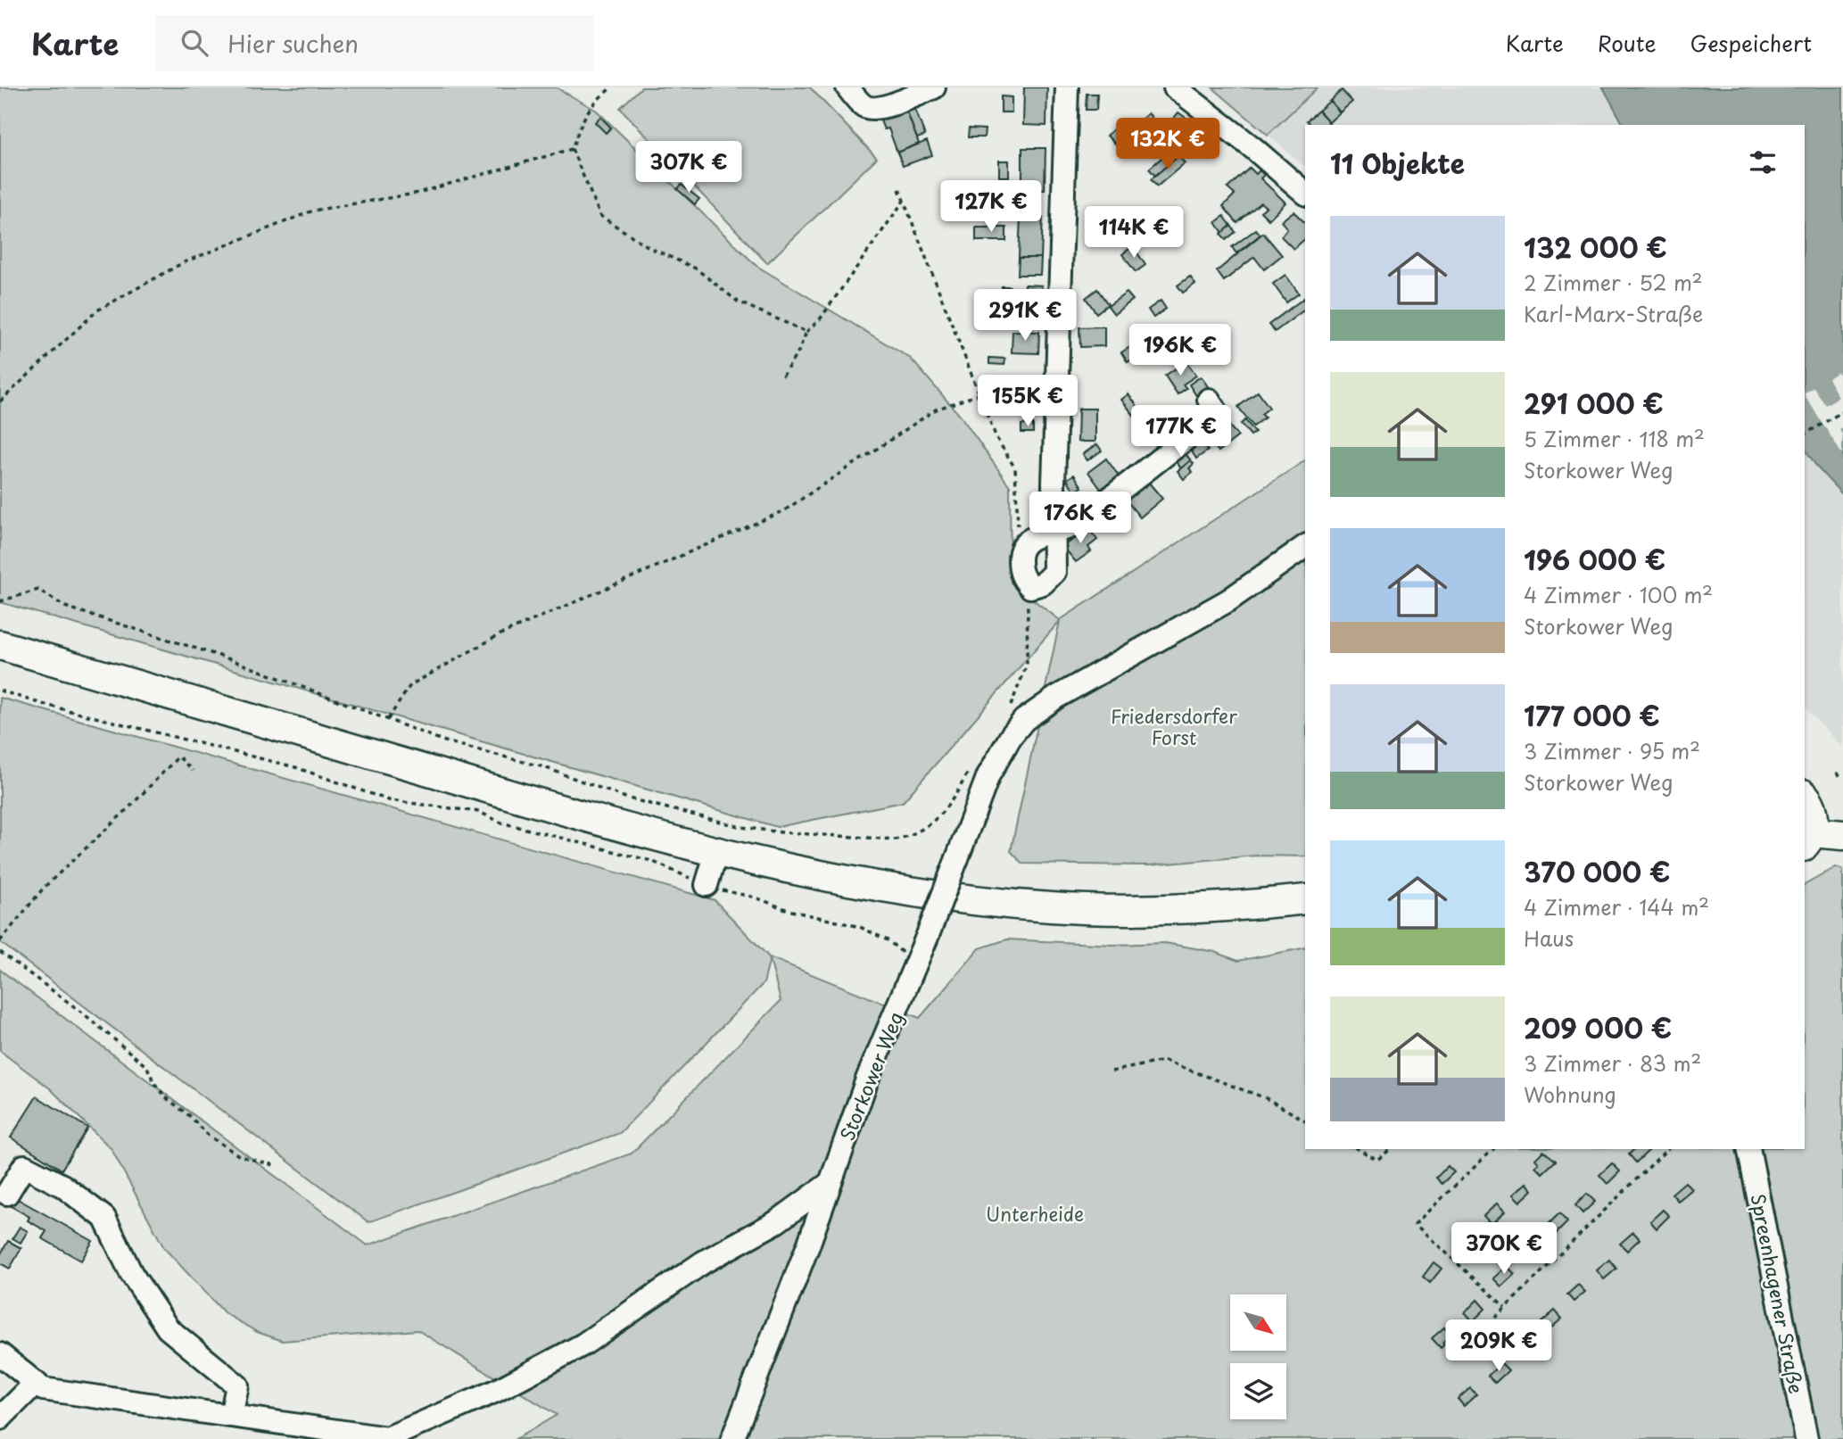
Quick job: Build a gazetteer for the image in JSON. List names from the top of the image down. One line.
{"streets":{"street":["Storkower Weg","Spreenhagener Straße"]},"parks":["Friedersdorfer Forst","Unterheide"],"north":"bottom right","page":{"header":"Karte","search":"Hier suchen","nav":["Karte","Route","Gespeichert"],"price":["132K €","307K €","127K €","114K €","291K €","196K €","155K €","177K €","176K €","370K €","209K €"],"heading":"11 Objekte","list":[{"name":"132 000 €","note":"2 Zimmer · 52 m² · Karl-Marx-Straße"},{"name":"291 000 €","note":"5 Zimmer · 118 m² · Storkower Weg"},{"name":"196 000 €","note":"4 Zimmer · 100 m² · Storkower Weg"},{"name":"177 000 €","note":"3 Zimmer · 95 m² · Storkower Weg"},{"name":"370 000 €","note":"4 Zimmer · 144 m² · Haus"},{"name":"209 000 €","note":"3 Zimmer · 83 m² · Wohnung"}]}}
